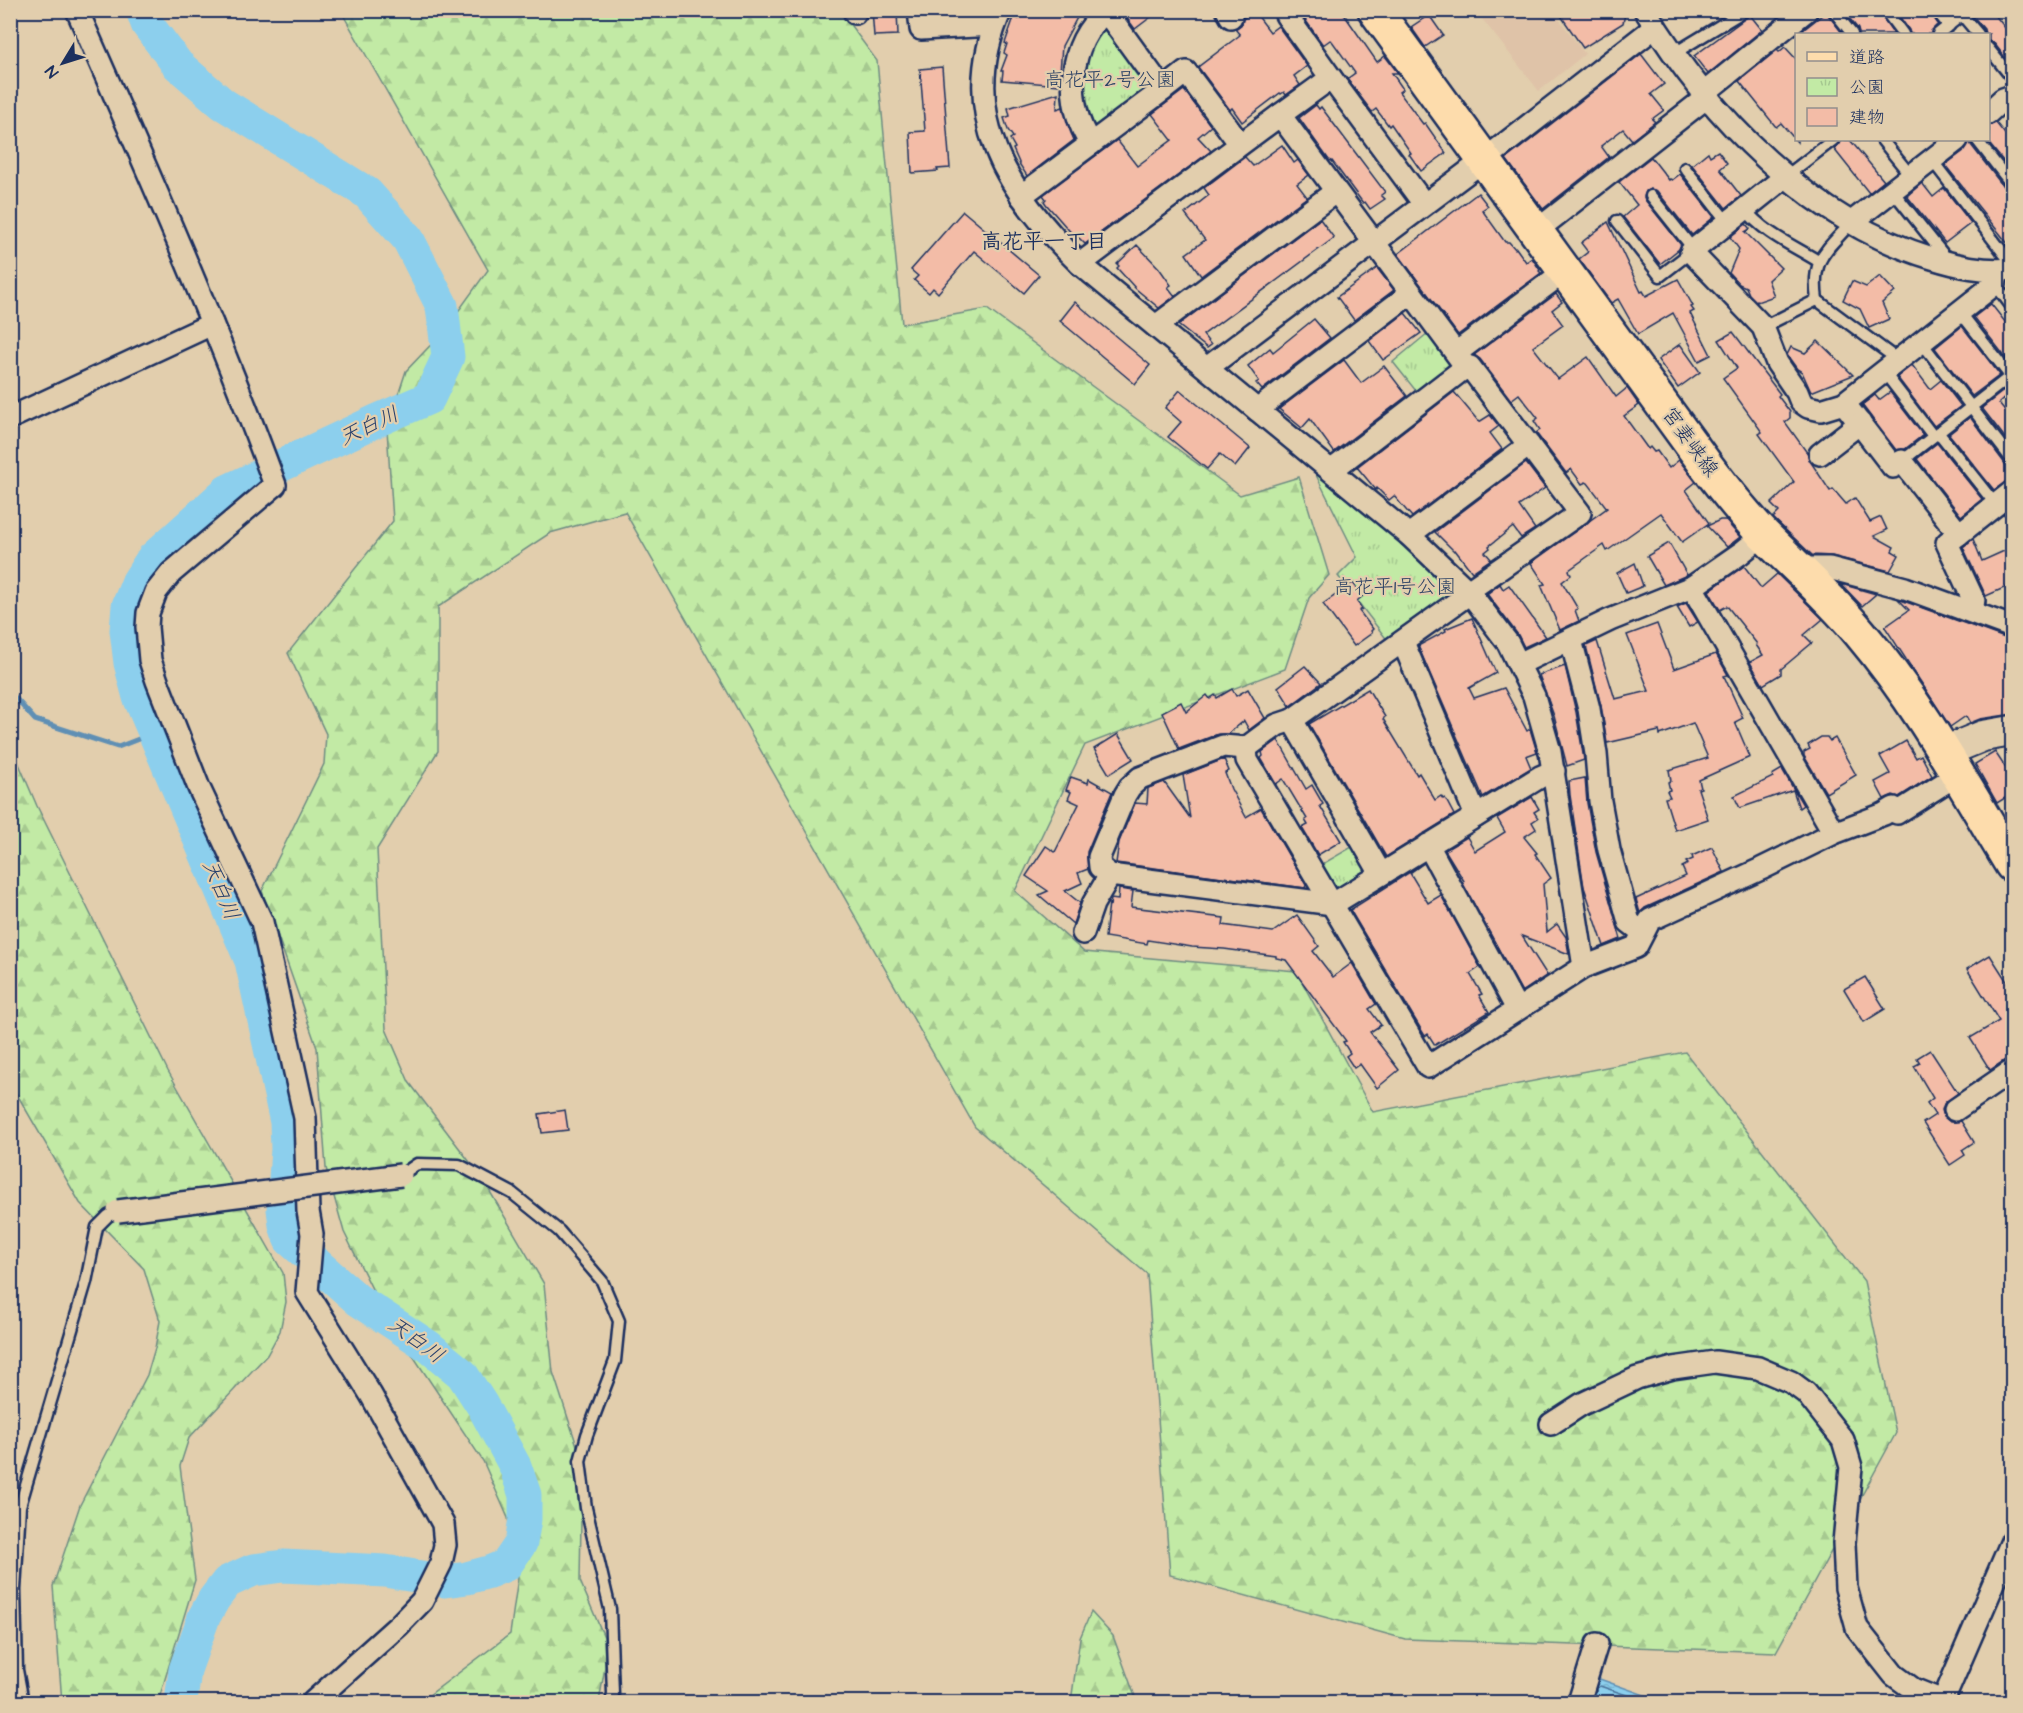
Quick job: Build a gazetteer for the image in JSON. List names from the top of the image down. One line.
{"streets":{"main road":["宮妻峡線"]},"districts":["高花平一丁目"],"water":["天白川"],"parks":["高花平2号公園","高花平1号公園"],"legend":["道路","公園","建物"],"north":"bottom left"}
